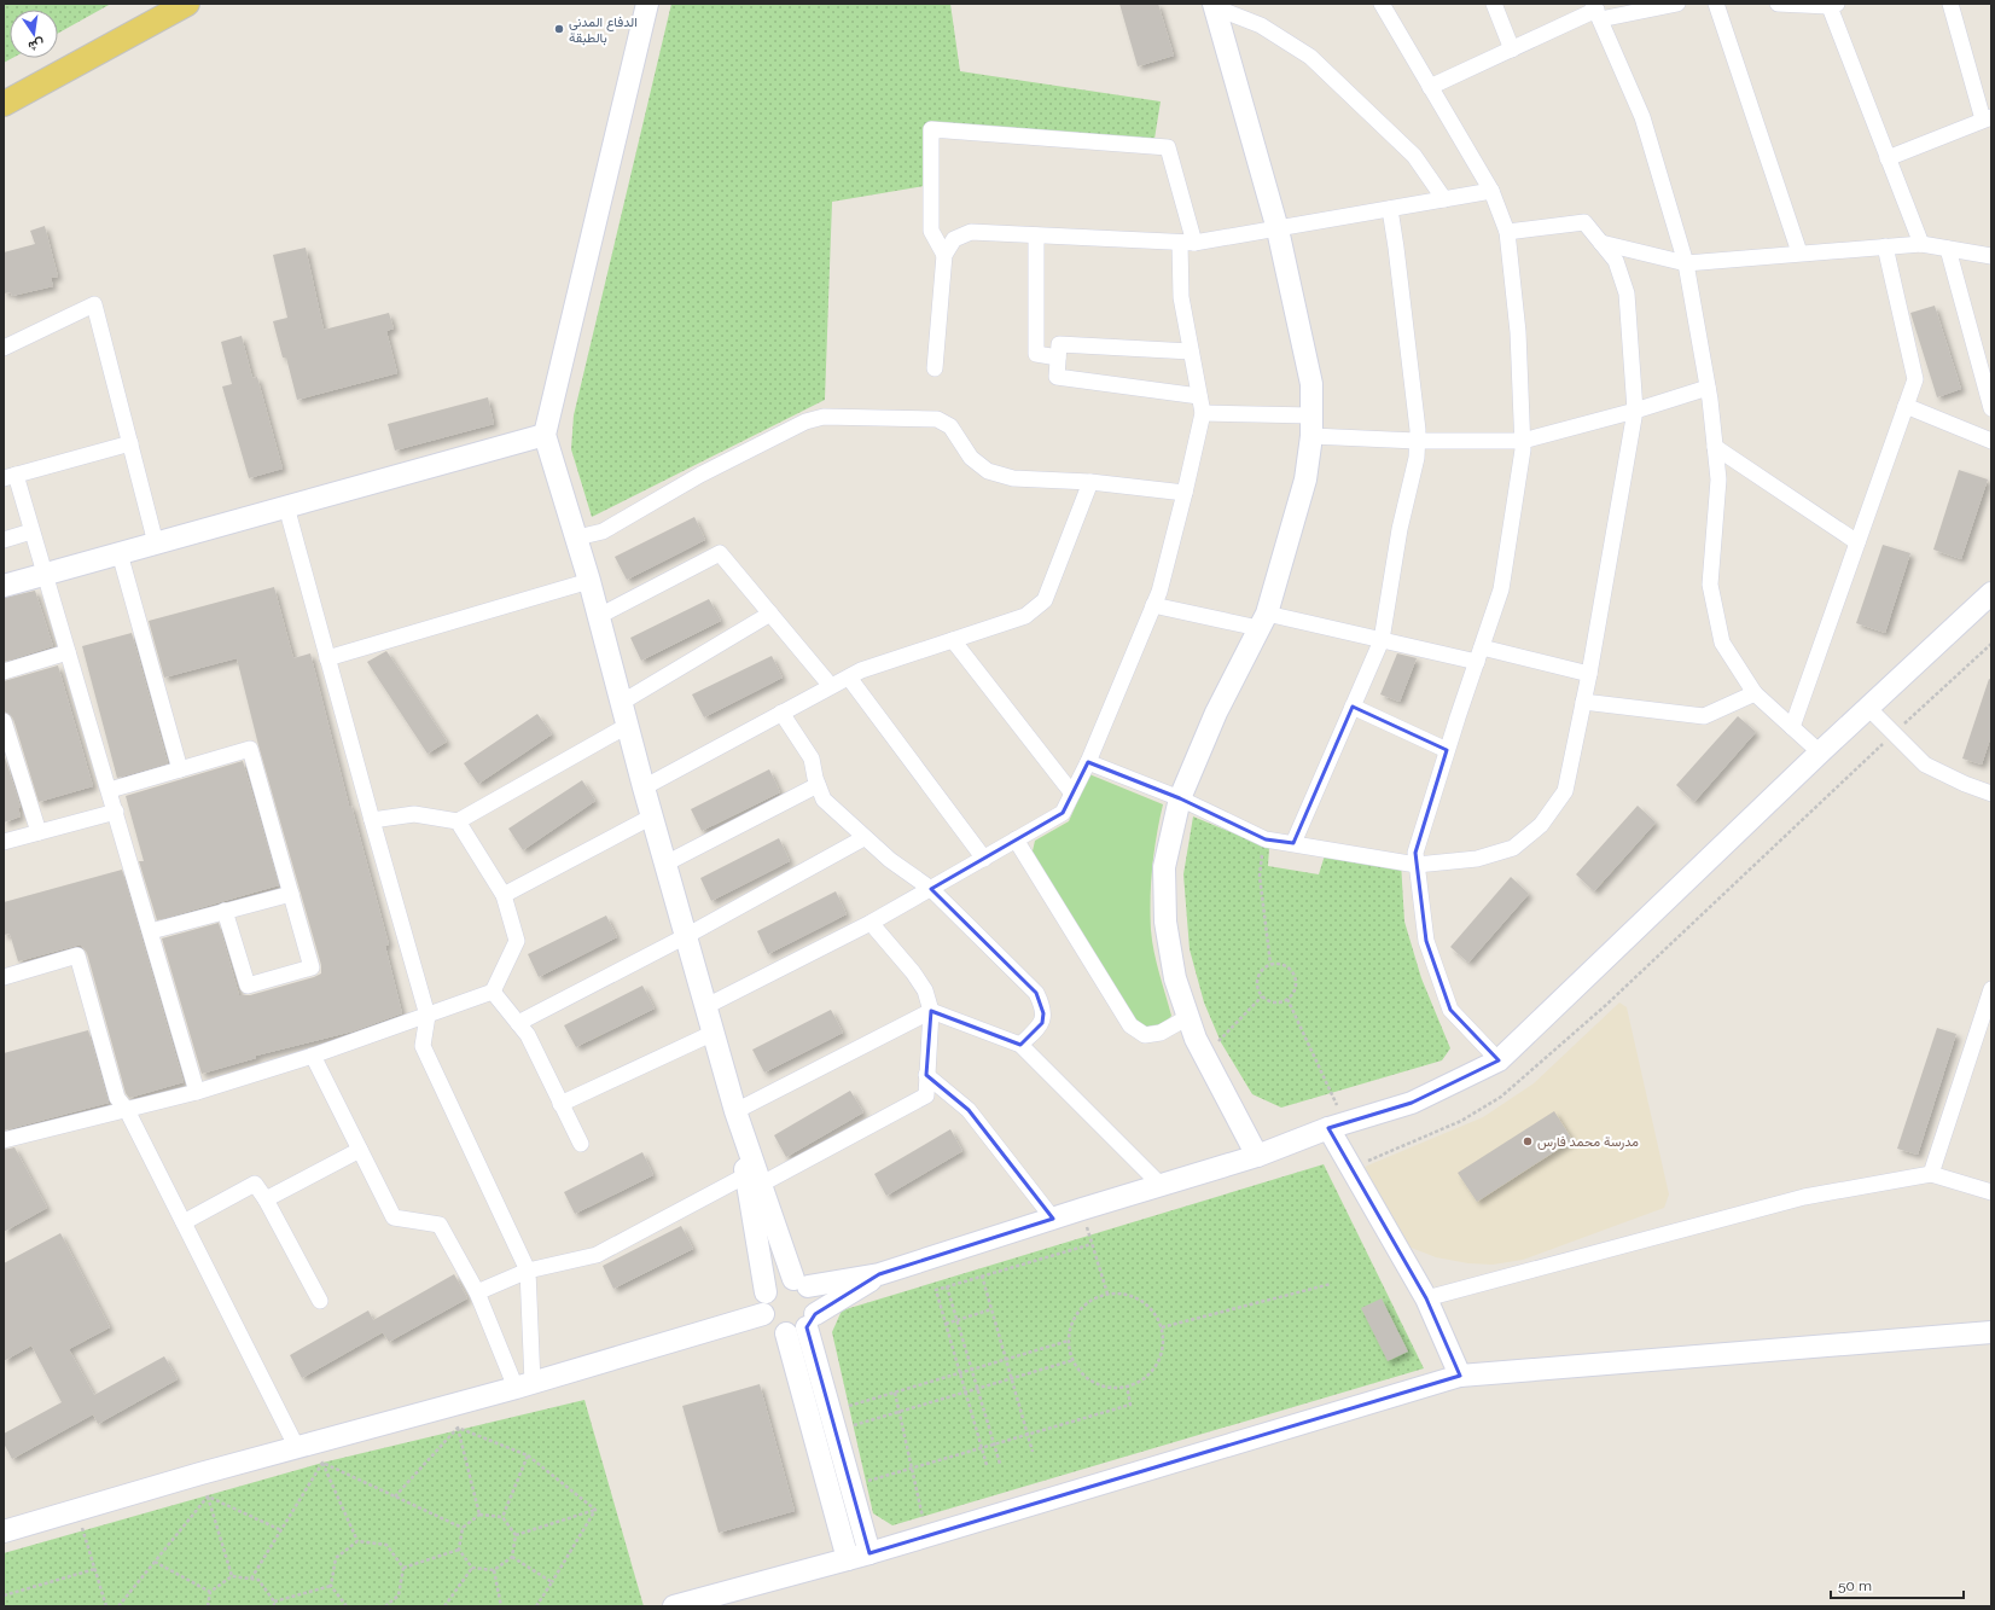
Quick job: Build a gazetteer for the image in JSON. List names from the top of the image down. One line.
{"places":["الدفاع المدني بالطبقة","مدرسة محمد فارس"],"scale_bar":"50 m","north":"bottom"}
